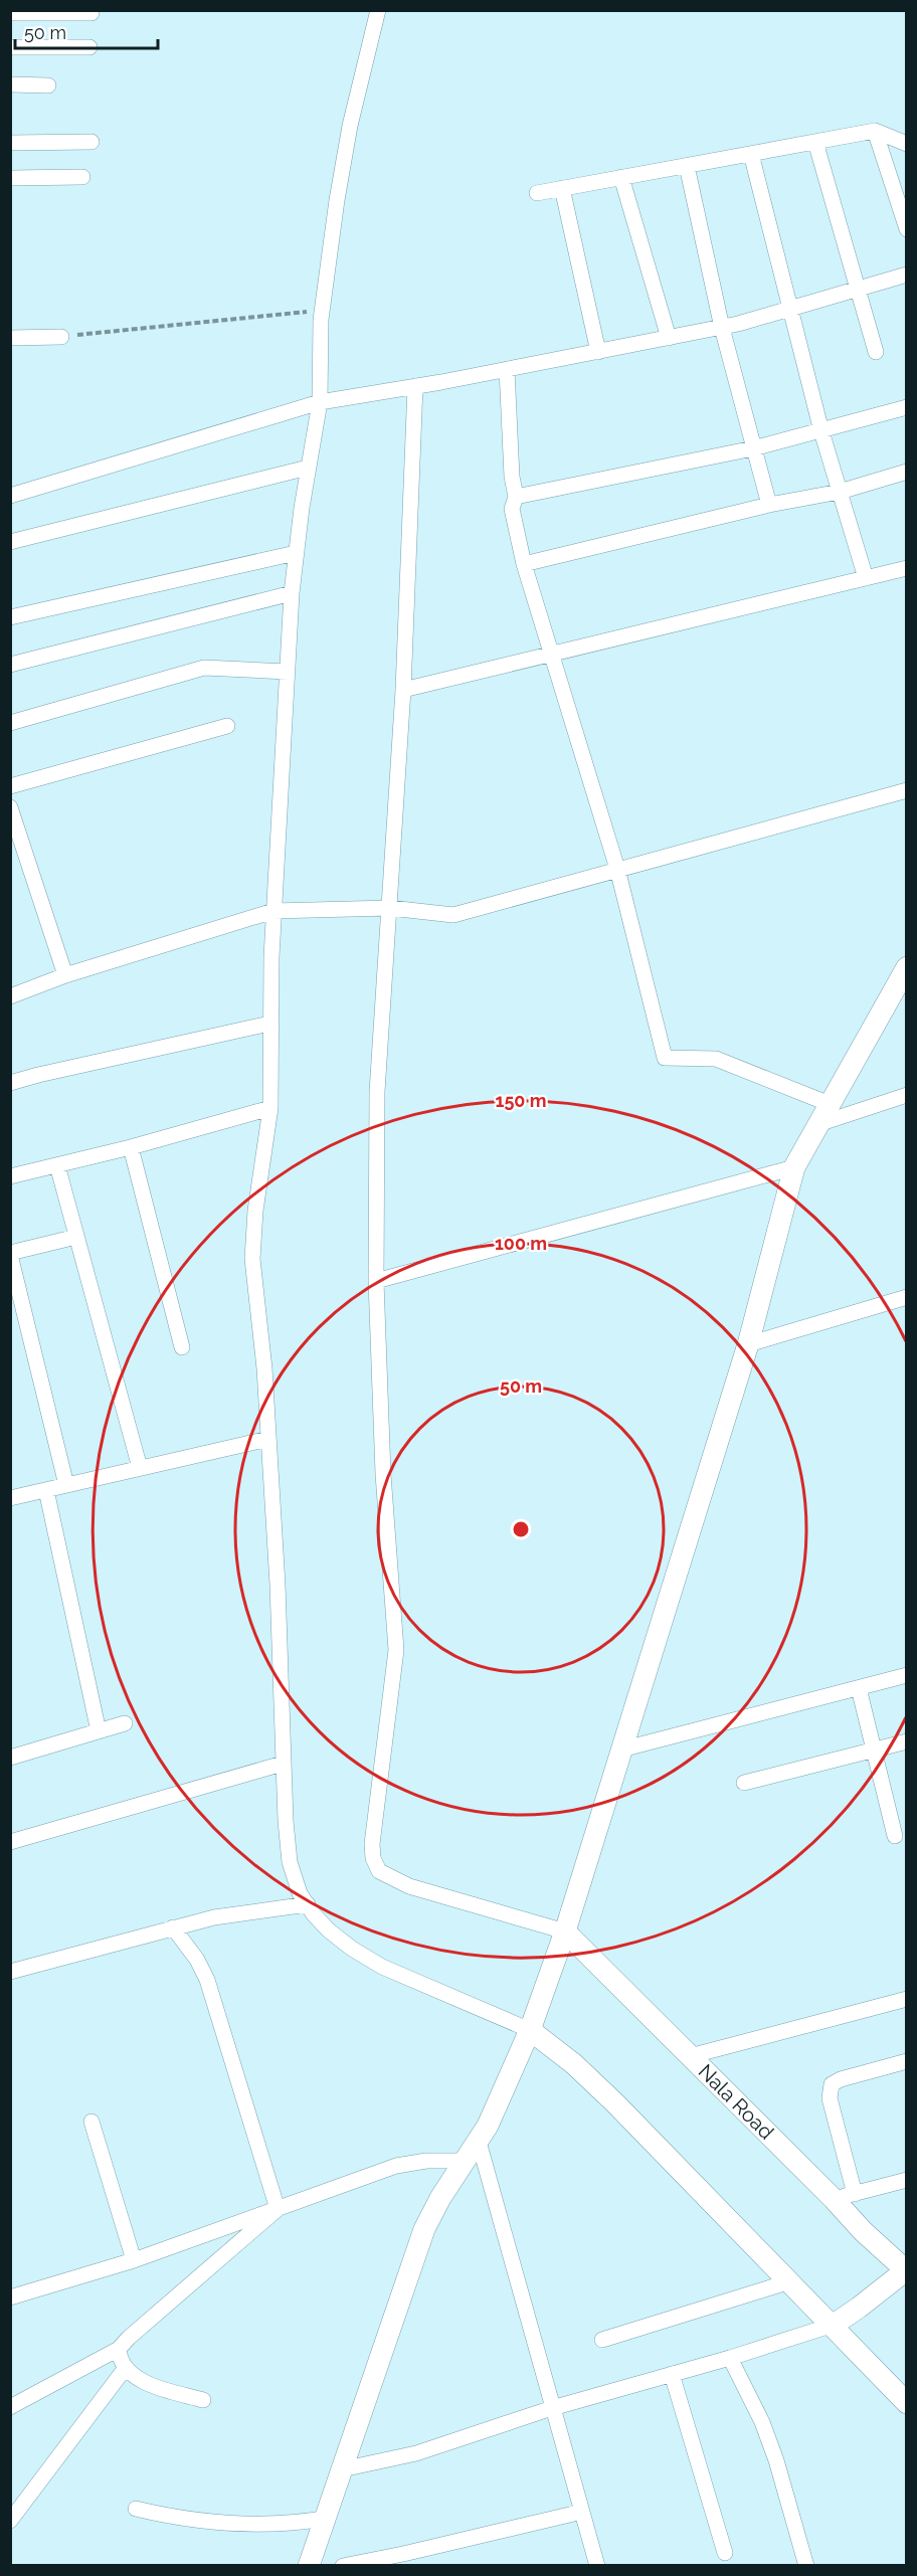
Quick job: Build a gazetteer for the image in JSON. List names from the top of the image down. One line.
{"streets":{"street":["Nala Road"]},"scale_bar":"50 m","rings":["150 m","100 m","50 m"]}
